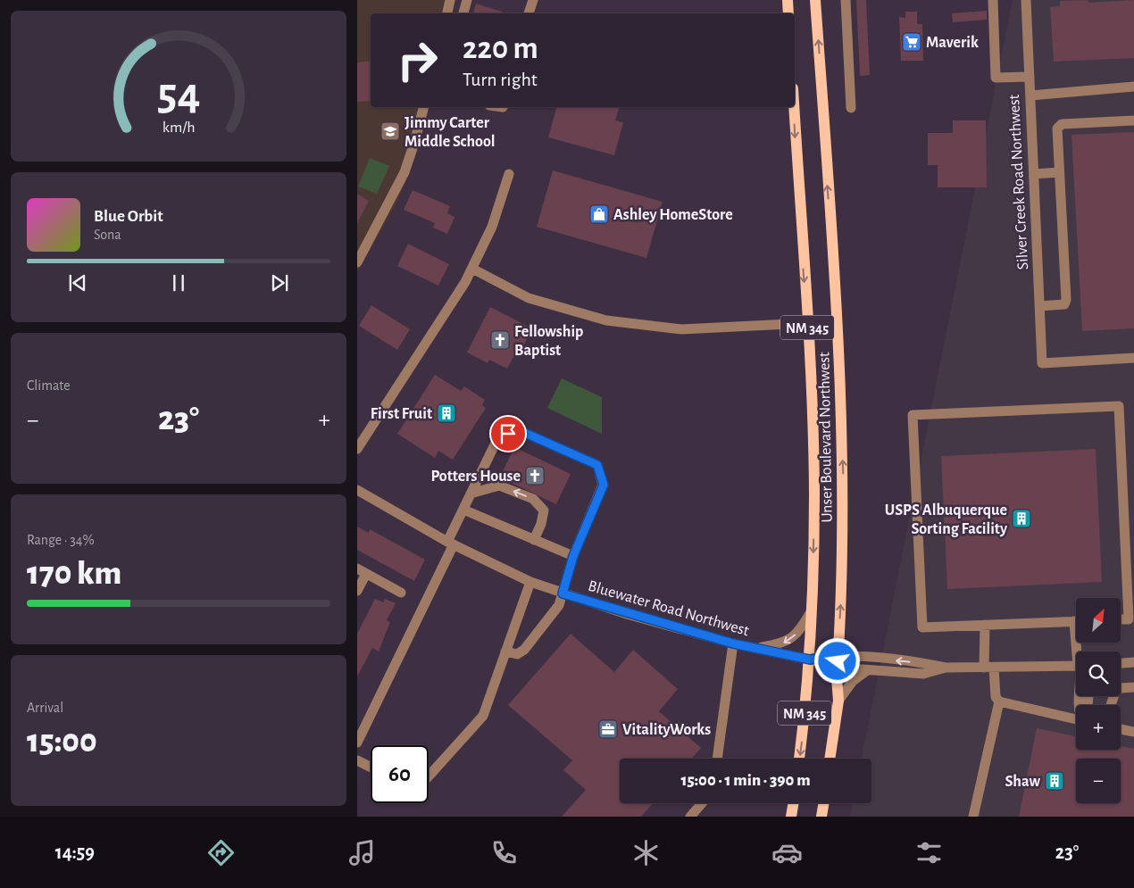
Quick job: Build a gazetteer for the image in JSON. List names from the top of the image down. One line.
{"streets":{"main road":["NM 345","Unser Boulevard Northwest"],"street":["Silver Creek Road Northwest","Bluewater Road Northwest"]},"crossings":[["Unser Boulevard Northwest","Bluewater Road Northwest"]],"places":{"supermarket":["Maverik"],"school or university":["Jimmy Carter Middle School"],"shop":["Ashley HomeStore"],"church":["Fellowship Baptist","Potters House"],"building":["First Fruit","USPS Albuquerque Sorting Facility","Shaw"],"office":["VitalityWorks"]},"north":"top right","page":{"turn":["220 m","Turn right"],"song":["Blue Orbit","Sona"],"tile":["Climate",["Range · 34%","170 km"],["Arrival","15:00"]],"heat":["−","23°","+"],"map_buttons":["+","−"],"limit":"60","trip":"15:00 · 1 min · 390 m","tabs":["14:59","23°"],"gauge":["54","km/h"]}}
